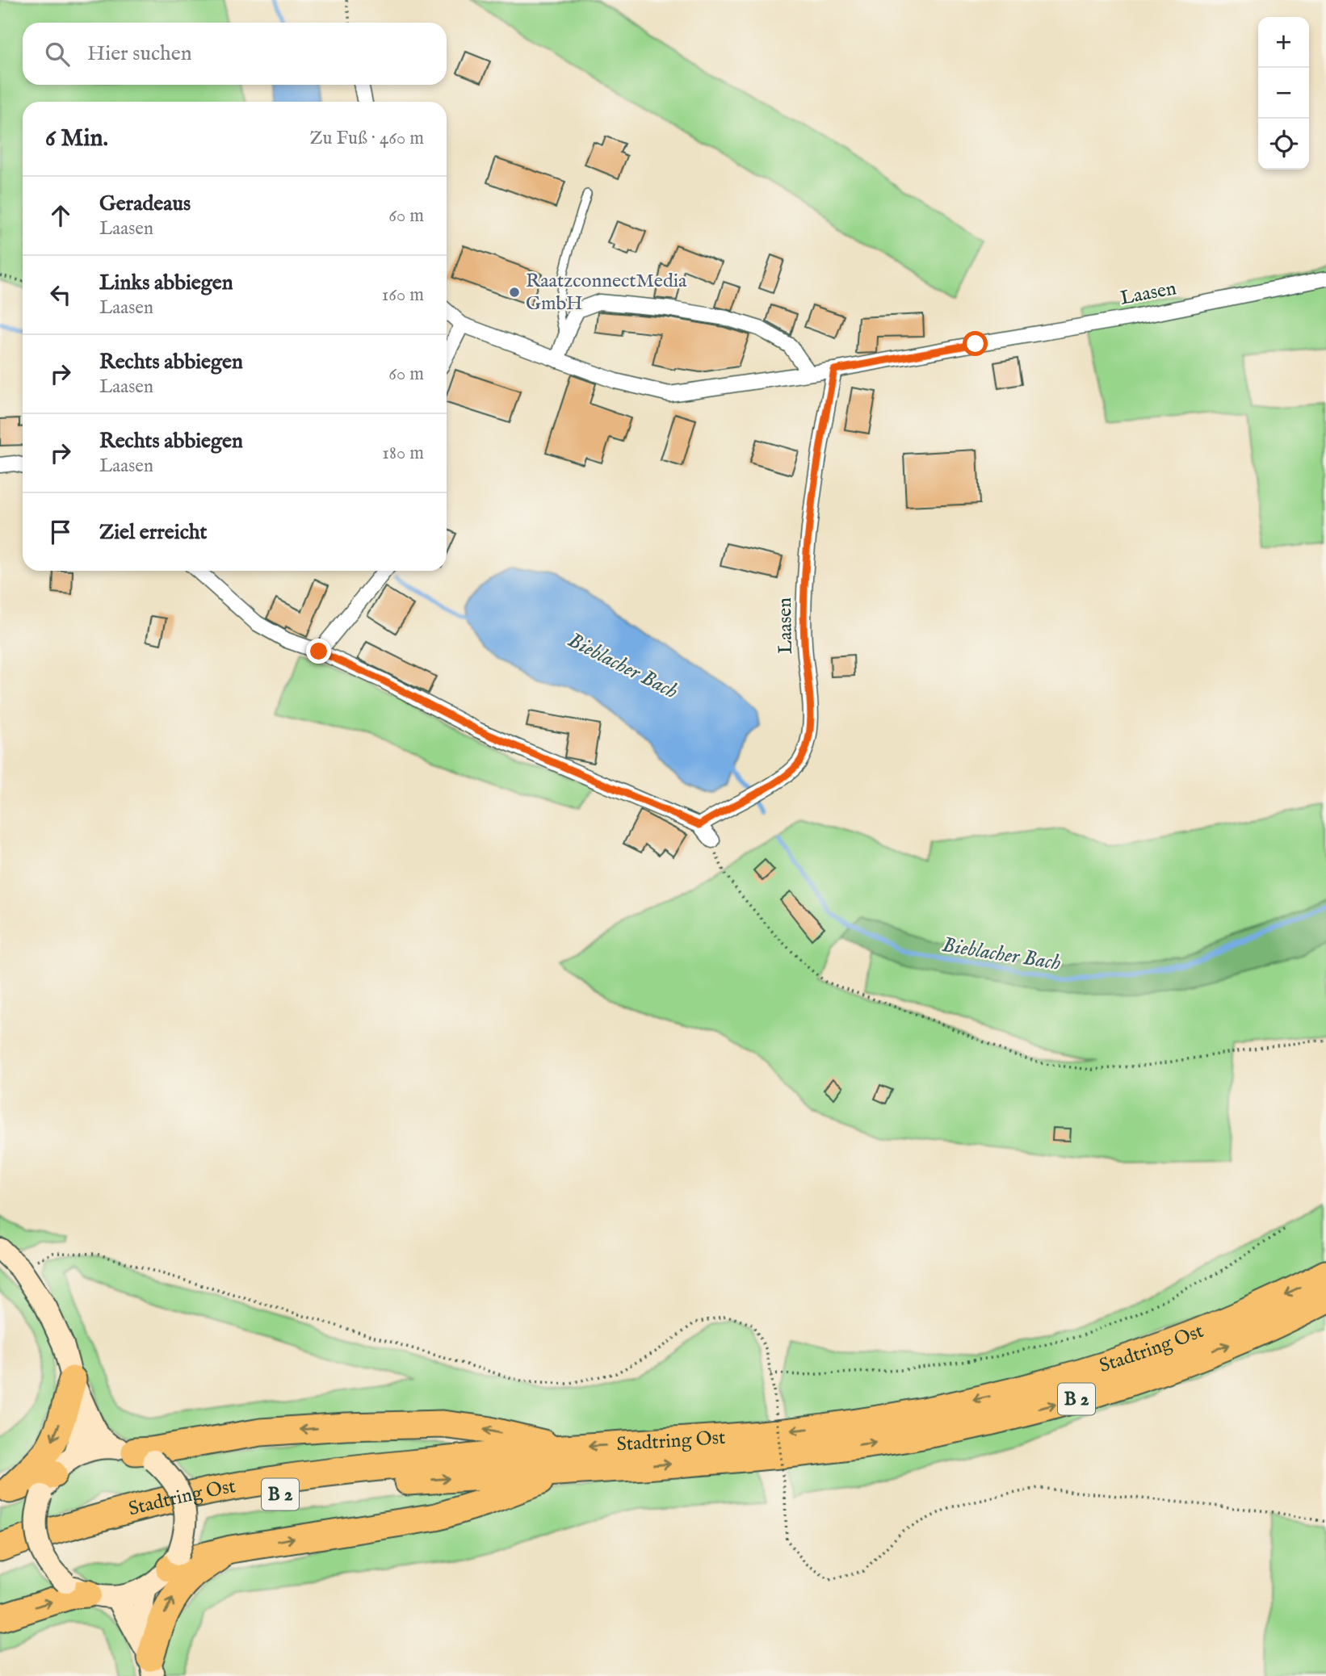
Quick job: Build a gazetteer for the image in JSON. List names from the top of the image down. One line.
{"streets":{"highway":["Stadtring Ost","B 2"],"street":["Laasen"]},"crossings":[["Stadtring Ost","B 2"]],"water":["Bieblacher Bach"],"places":["RaatzconnectMedia GmbH"],"page":{"map_buttons":["+","−"],"search":"Hier suchen","heading":["6 Min.","Zu Fuß · 460 m"],"list":[["Geradeaus","Laasen","60 m"],["Links abbiegen","Laasen","160 m"],["Rechts abbiegen","Laasen","60 m"],["Rechts abbiegen","Laasen","180 m"],"Ziel erreicht"]}}
